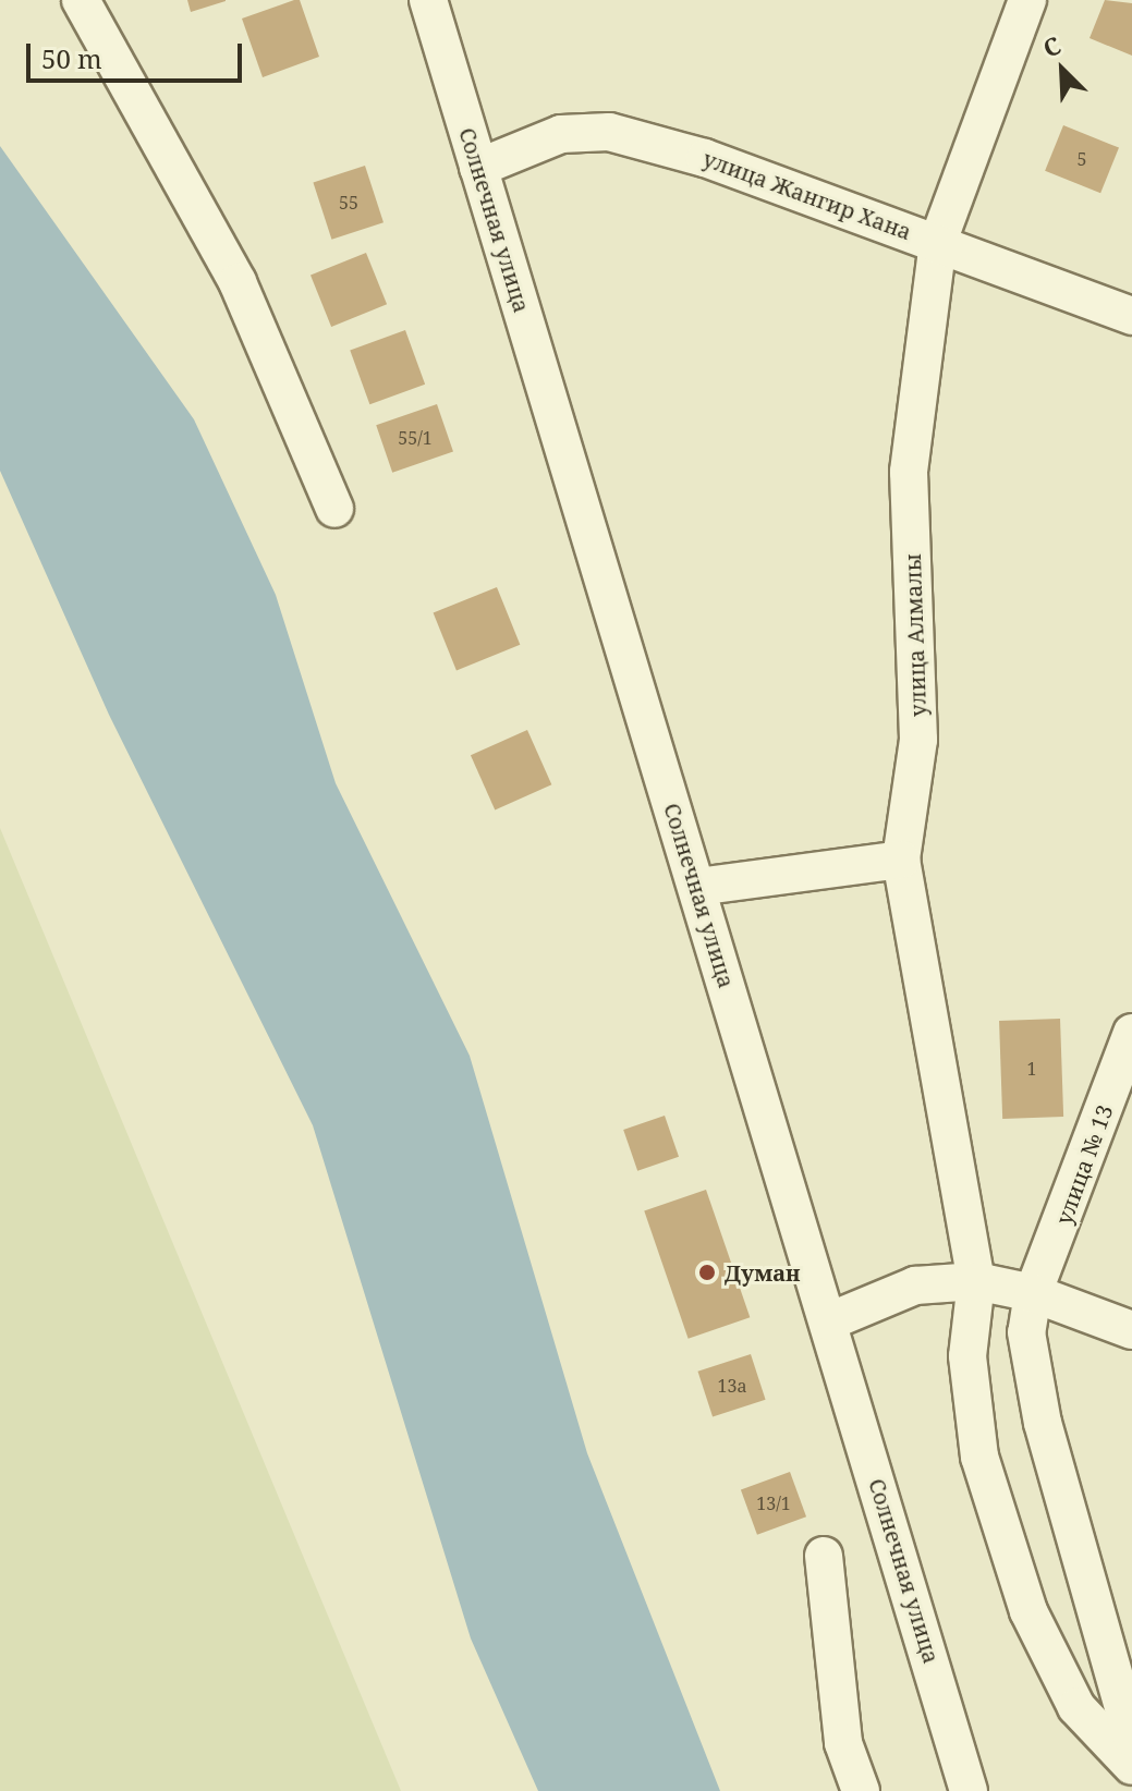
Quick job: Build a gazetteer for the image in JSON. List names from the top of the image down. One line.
{"streets":{"street":["улица Жангир Хана","Солнечная улица","улица Алмалы","улица № 13"]},"crossings":[["улица Жангир Хана","Солнечная улица"],["улица Жангир Хана","улица Алмалы"]],"places":["Думан"],"house_numbers":["5","55","55/1","1","13а","13/1"],"scale_bar":"50 m","north":"top left"}
